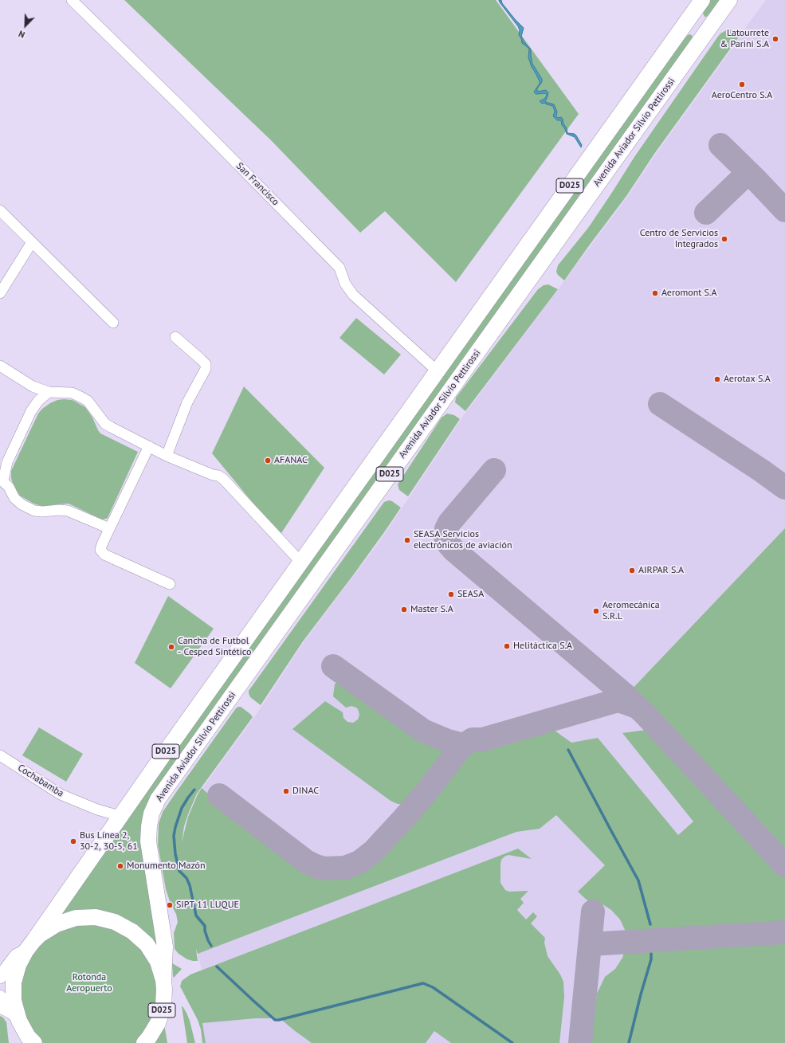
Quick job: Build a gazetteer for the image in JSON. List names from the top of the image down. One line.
{"streets":{"highway":["Avenida Aviador Silvio Pettirossi","D025"],"street":["San Francisco","Cochabamba"]},"crossings":[["Avenida Aviador Silvio Pettirossi","D025"],["San Francisco","D025"],["D025","Cochabamba"]],"parks":["Rotonda Aeropuerto"],"places":["Latourrete & Parini S.A","AeroCentro S.A","Centro de Servicios Integrados","Aeromont S.A","Aerotax S.A","AFANAC","SEASA Servicios electrónicos de aviación","AIRPAR S.A","SEASA","Master S.A","Aeromecánica S.R.L","Helitáctica S.A","Cancha de Futbol - Cesped Sintético","DINAC","Bus Línea 2, 30-2, 30-5, 61","Monumento Mazón","SIPT 11 LUQUE"],"north":"bottom left"}
